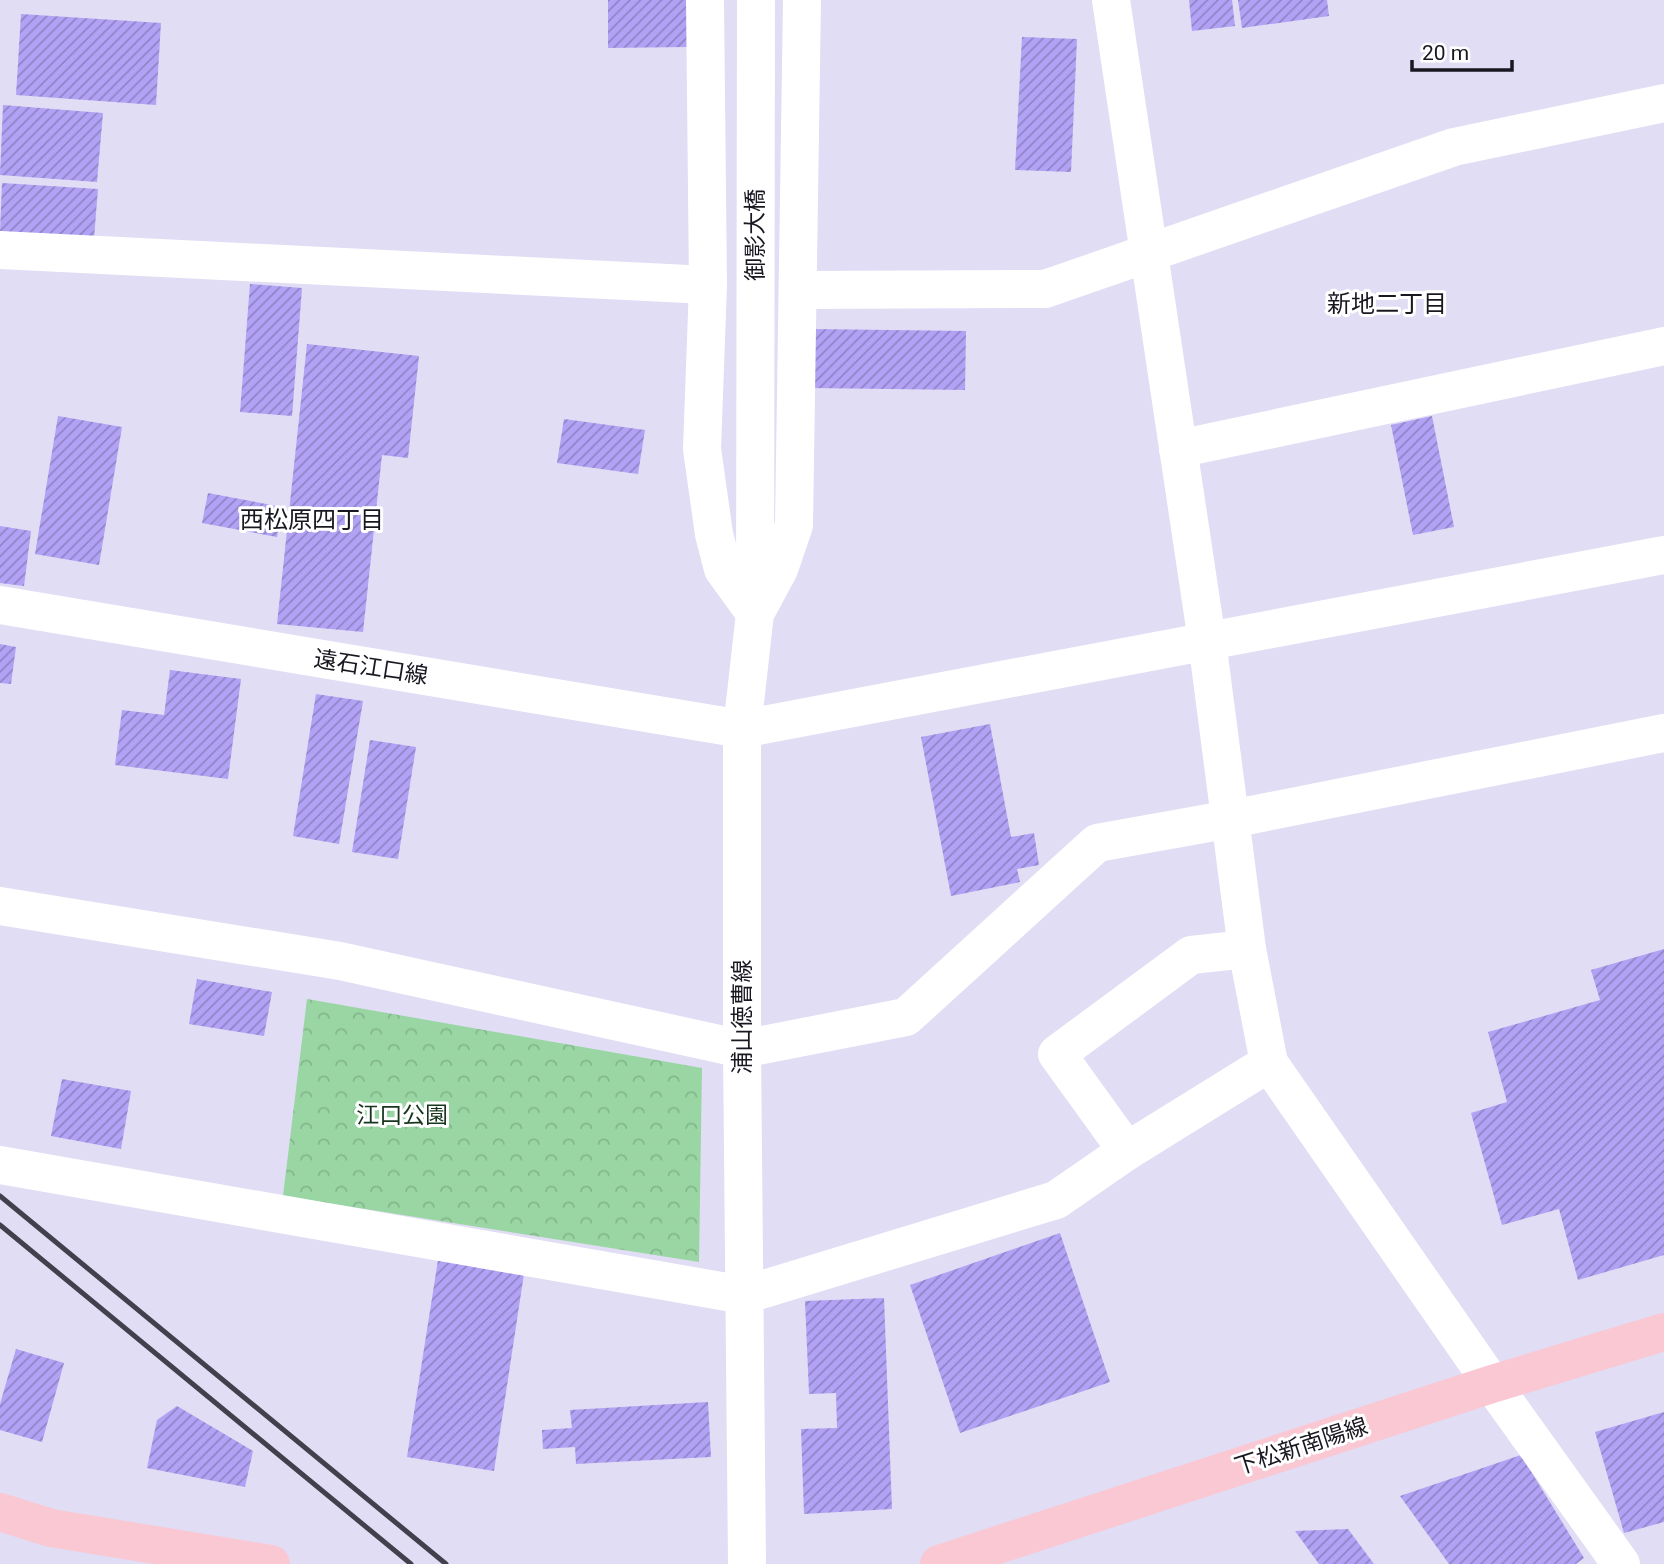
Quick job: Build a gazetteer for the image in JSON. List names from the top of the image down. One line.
{"streets":{"main road":["下松新南陽線"],"street":["御影大橋","遠石江口線","浦山徳曹線"]},"crossings":[["御影大橋","浦山徳曹線"],["遠石江口線","浦山徳曹線"]],"districts":["新地二丁目","西松原四丁目"],"parks":["江口公園"],"scale_bar":"20 m"}
